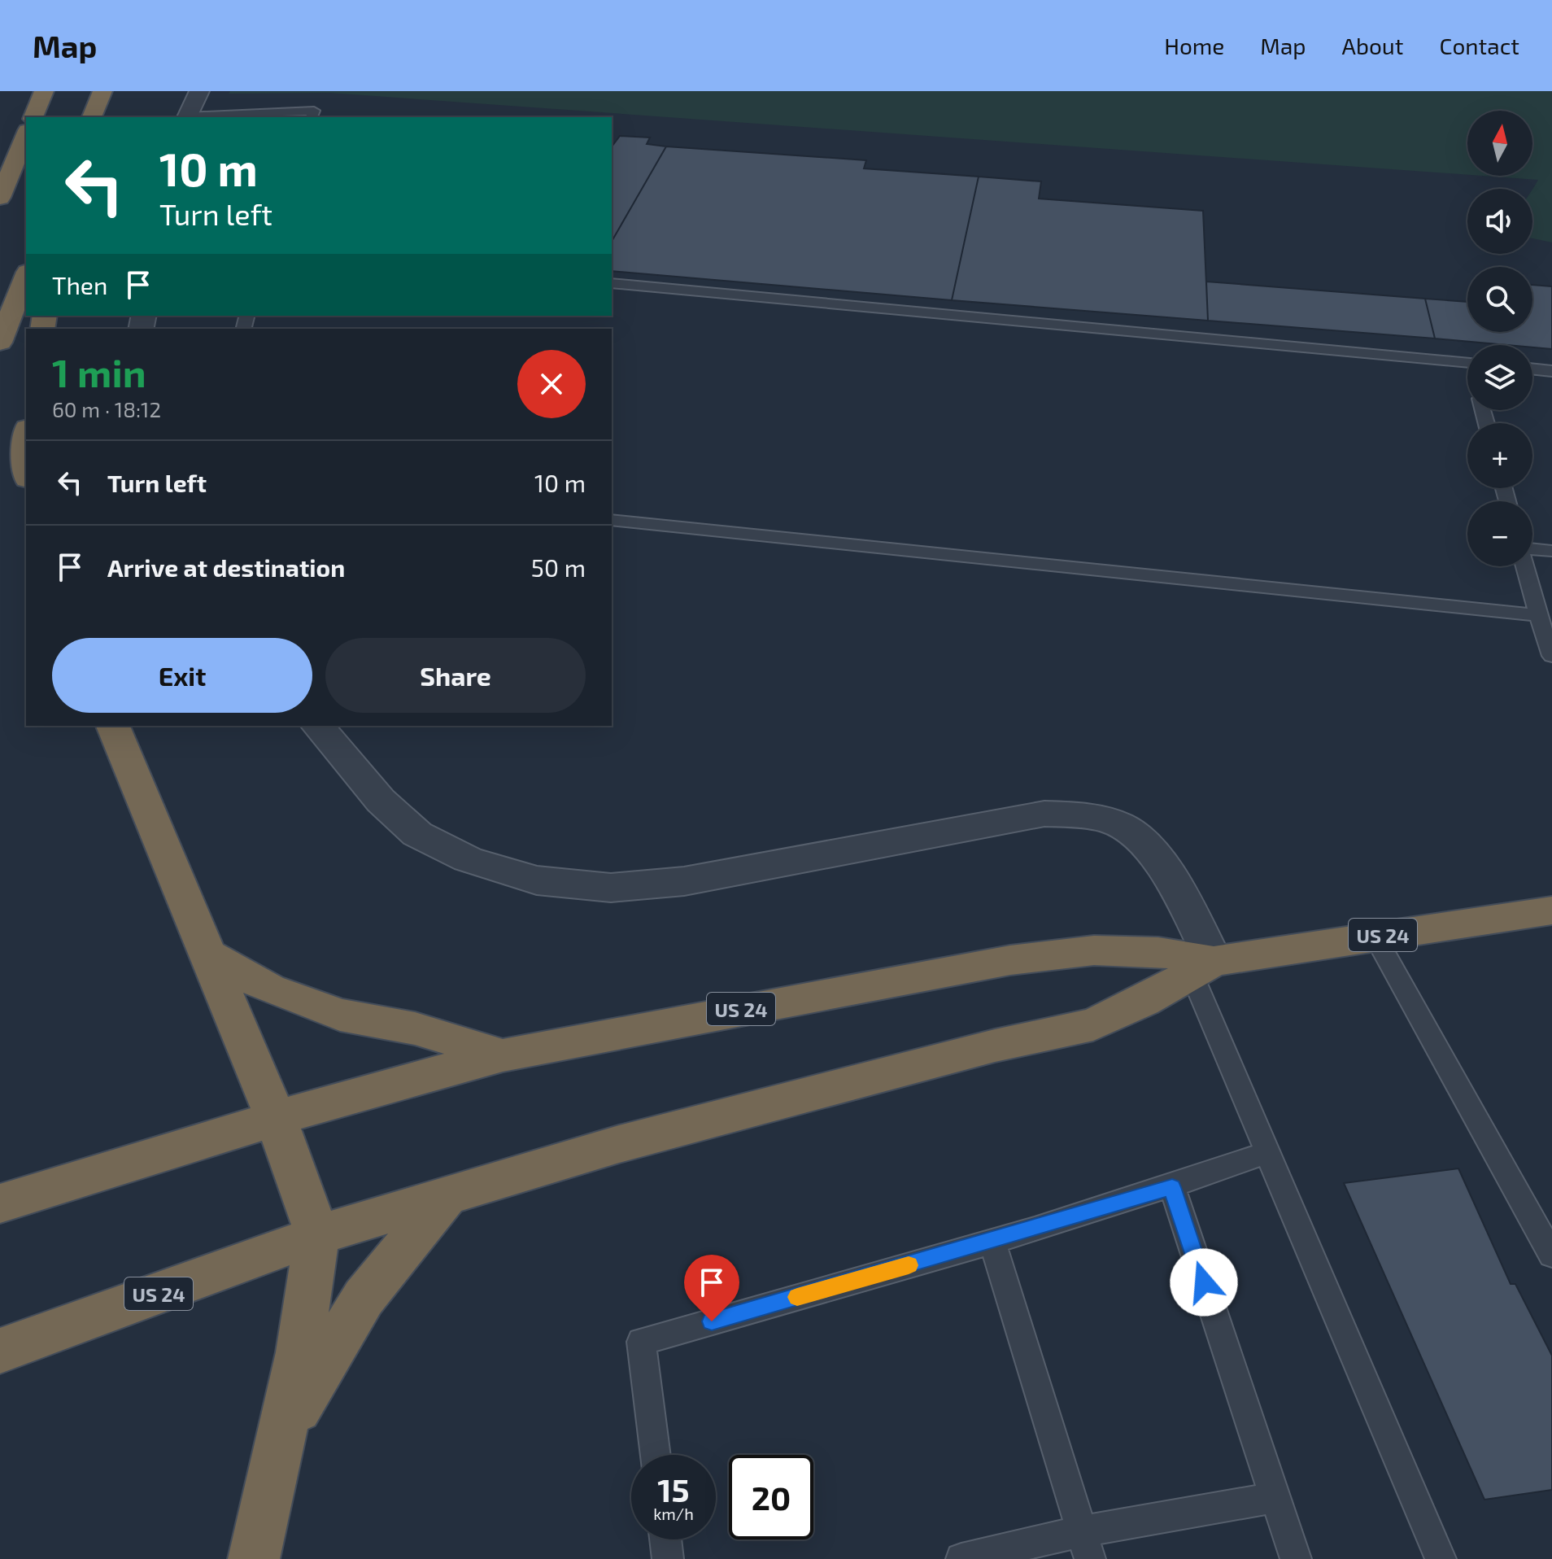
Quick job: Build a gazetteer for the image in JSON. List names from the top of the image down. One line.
{"streets":{"highway":["US 24"]},"north":"top","page":{"header":"Map","nav":["Home","Map","About","Contact"],"map_buttons":["+","−"],"turn":["10 m","Turn left"],"then":"Then","heading":["1 min","60 m · 18:12"],"list":[{"name":"Turn left","value":"10 m"},{"name":"Arrive at destination","value":"50 m"}],"buttons":["Exit","Share"],"speed":"15 km/h","limit":"20"}}
